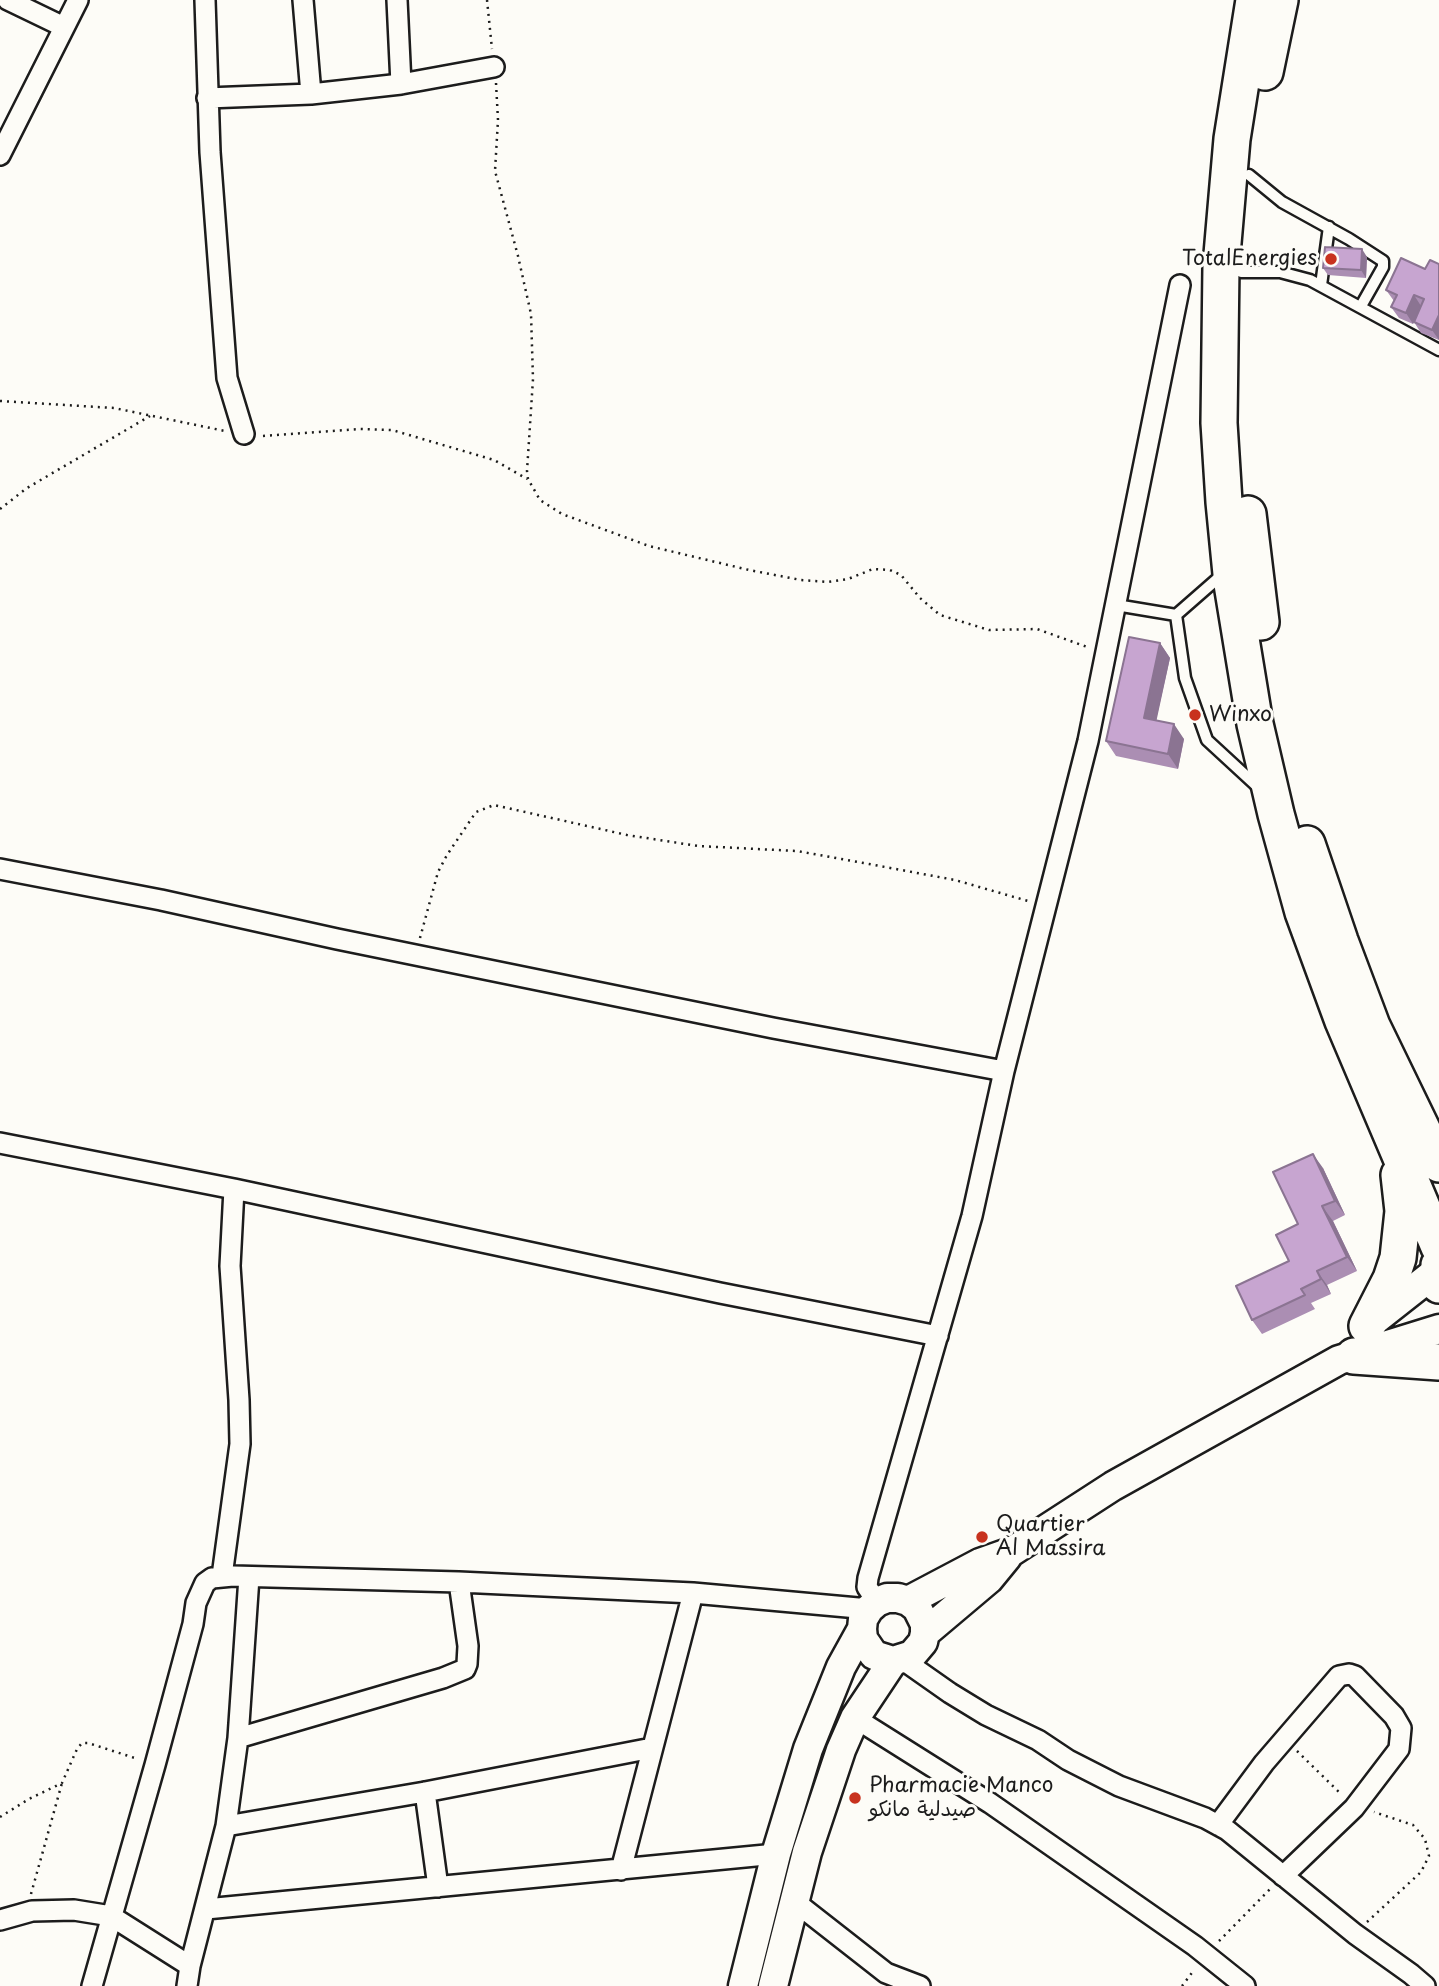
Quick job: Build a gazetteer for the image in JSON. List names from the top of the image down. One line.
{"places":["TotalEnergies","Winxo","Quartier Al Massira","Pharmacie Manco صيدلية مانكو"]}
